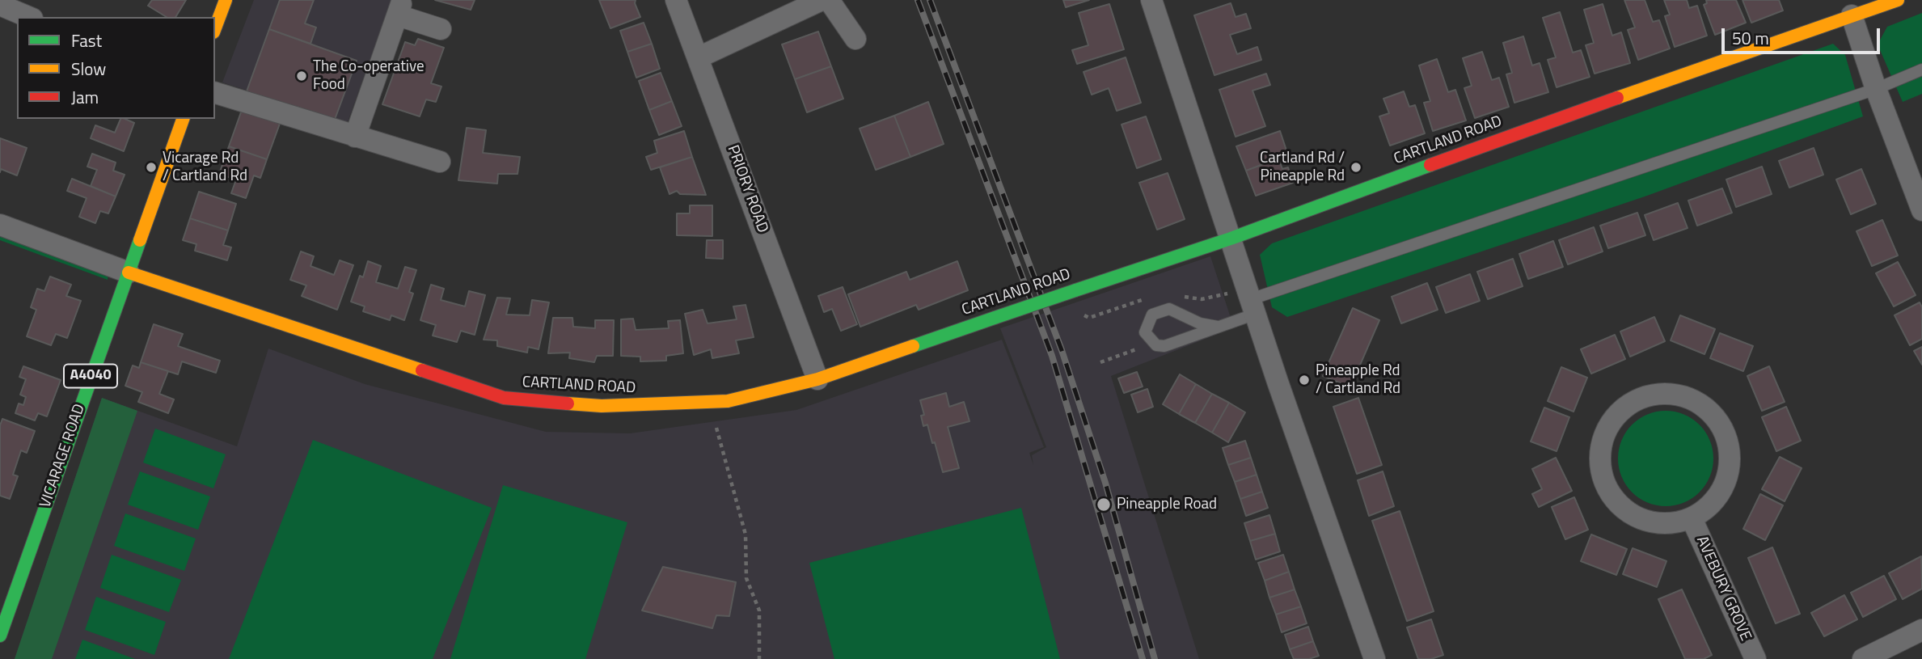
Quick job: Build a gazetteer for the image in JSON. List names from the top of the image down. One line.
{"streets":{"street":["CARTLAND ROAD","PRIORY ROAD","A4040","VICARAGE ROAD","AVEBURY GROVE"]},"crossings":[["CARTLAND ROAD","PRIORY ROAD"],["CARTLAND ROAD","VICARAGE ROAD"]],"places":["The Co-operative Food","Vicarage Rd / Cartland Rd","Cartland Rd / Pineapple Rd","Pineapple Rd / Cartland Rd","Pineapple Road"],"legend":["Fast","Slow","Jam"],"scale_bar":"50 m"}
